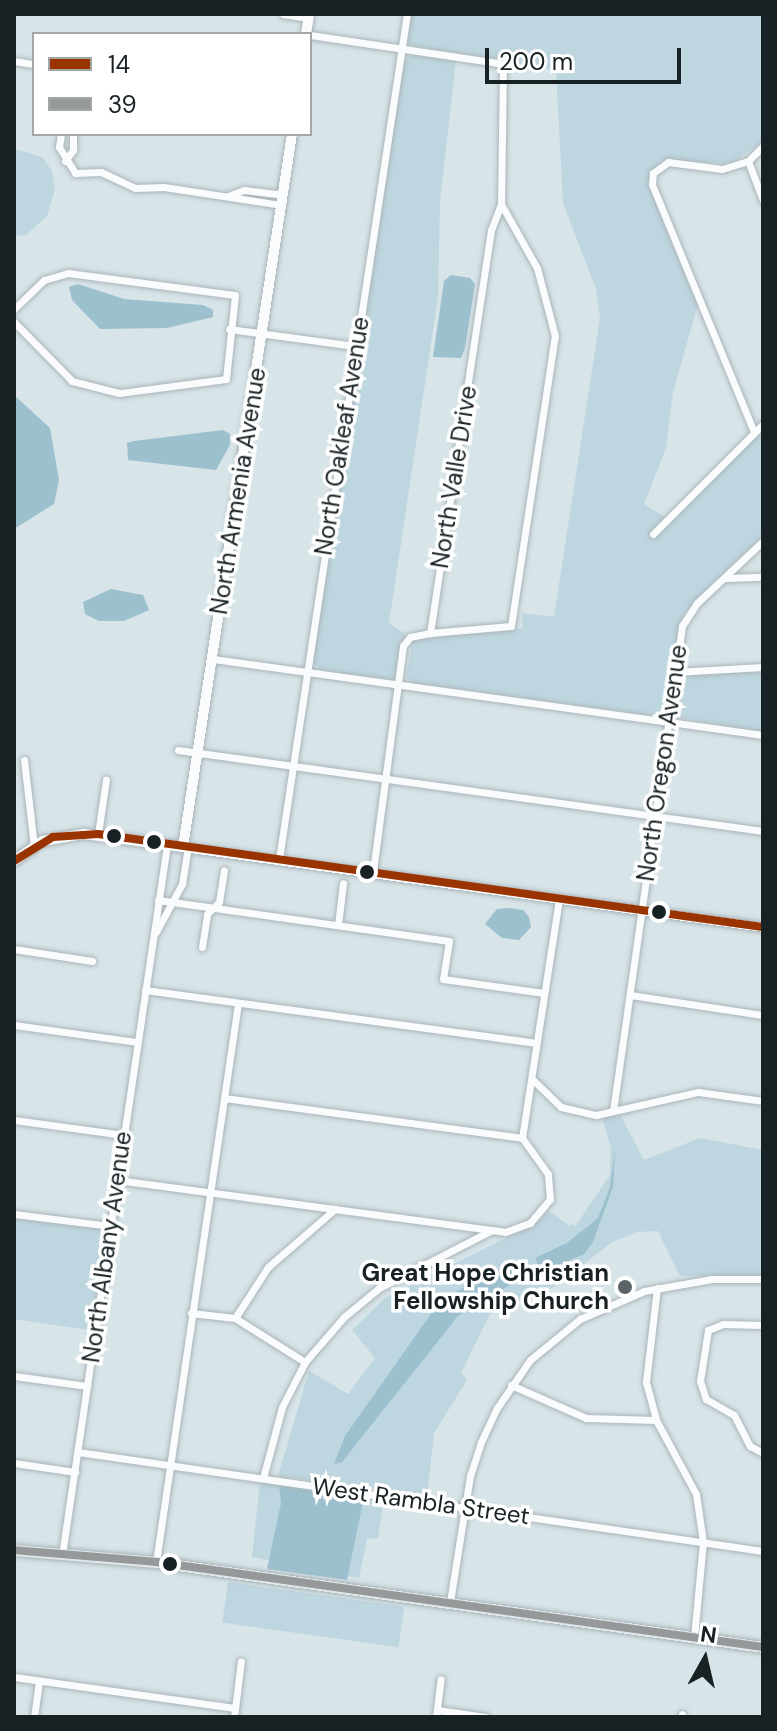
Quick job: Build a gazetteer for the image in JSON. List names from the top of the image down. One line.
{"streets":{"main road":["North Armenia Avenue"],"street":["North Oakleaf Avenue","North Valle Drive","North Oregon Avenue","North Albany Avenue","West Rambla Street"]},"crossings":[["North Oakleaf Avenue","North Valle Drive"],["North Armenia Avenue","North Albany Avenue"],["North Albany Avenue","West Rambla Street"]],"places":["Great Hope Christian Fellowship Church"],"lines":["transit line 14","transit line 39"],"legend":["14","39"],"scale_bar":"200 m","north":"top"}
